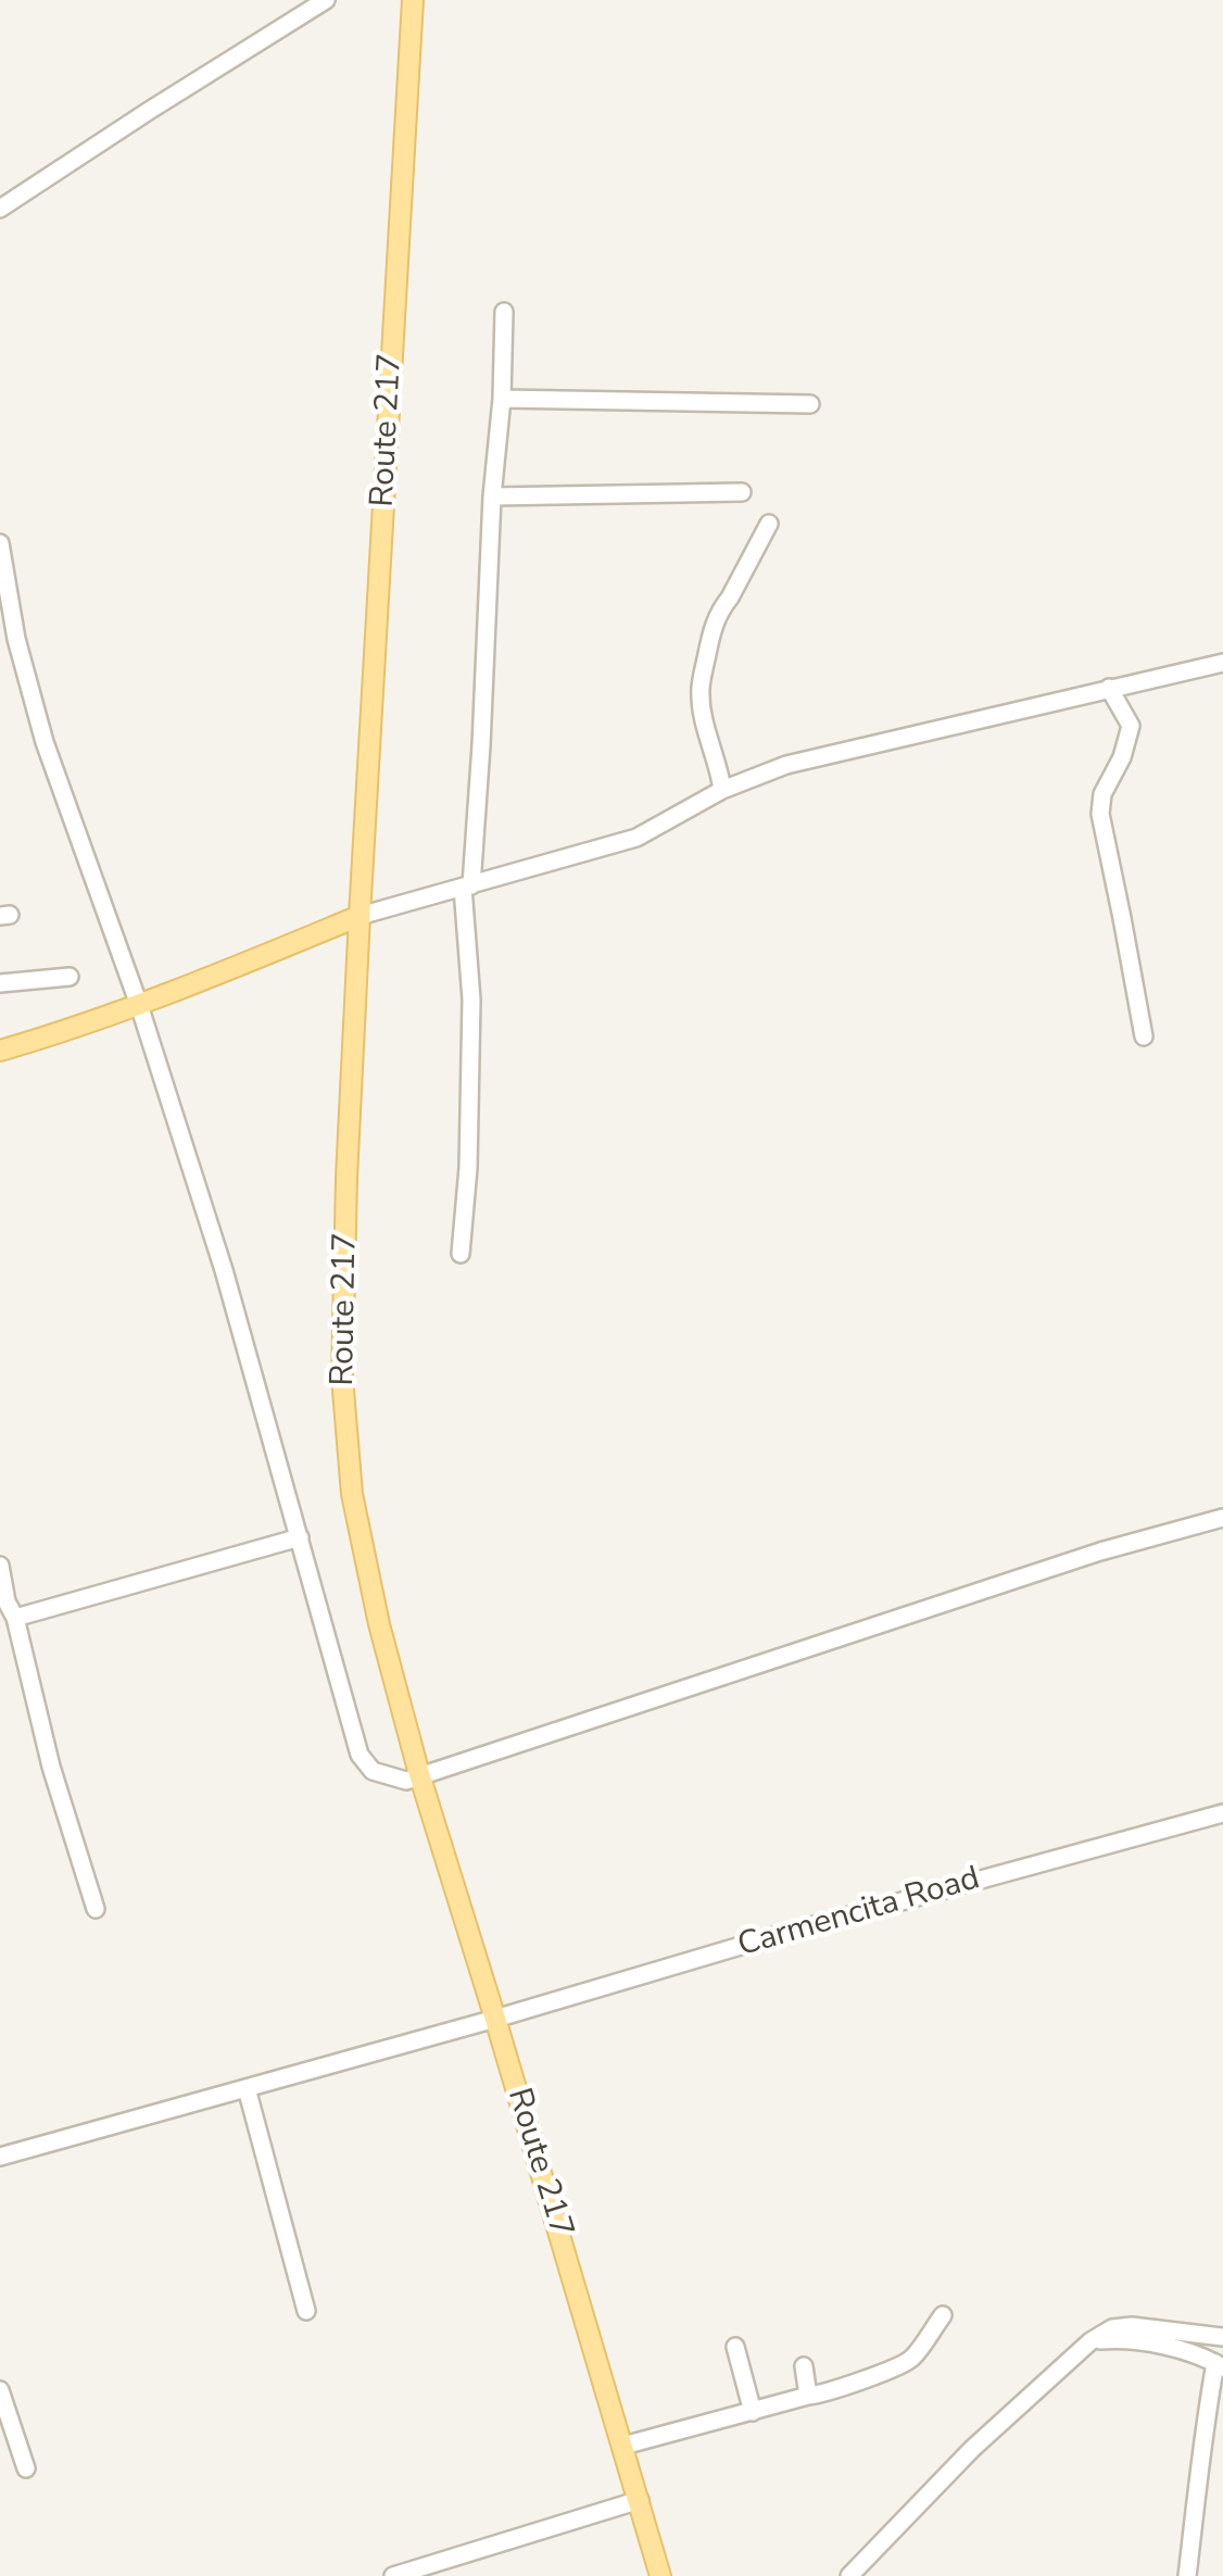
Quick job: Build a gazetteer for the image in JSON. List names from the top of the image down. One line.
{"streets":{"main road":["Route 217"],"street":["Carmencita Road"]},"crossings":[["Route 217","Carmencita Road"]]}
